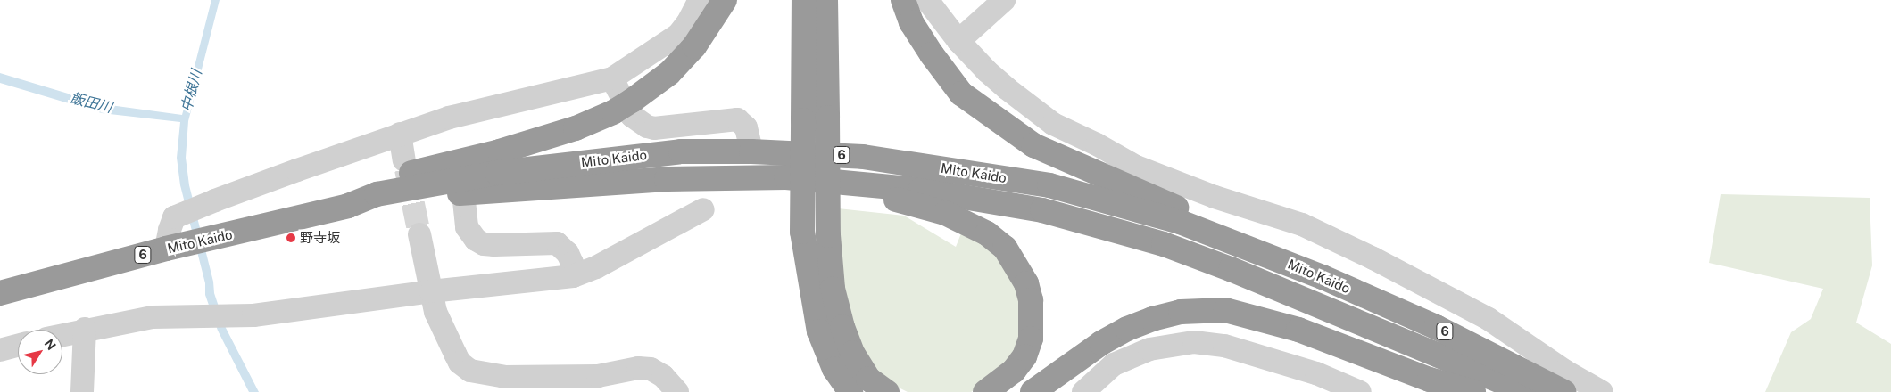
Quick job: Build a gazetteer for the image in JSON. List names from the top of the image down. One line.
{"streets":{"highway":["6","Mito Kaido"]},"water":["中根川","飯田川"],"places":["野寺坂"],"north":"top right"}
